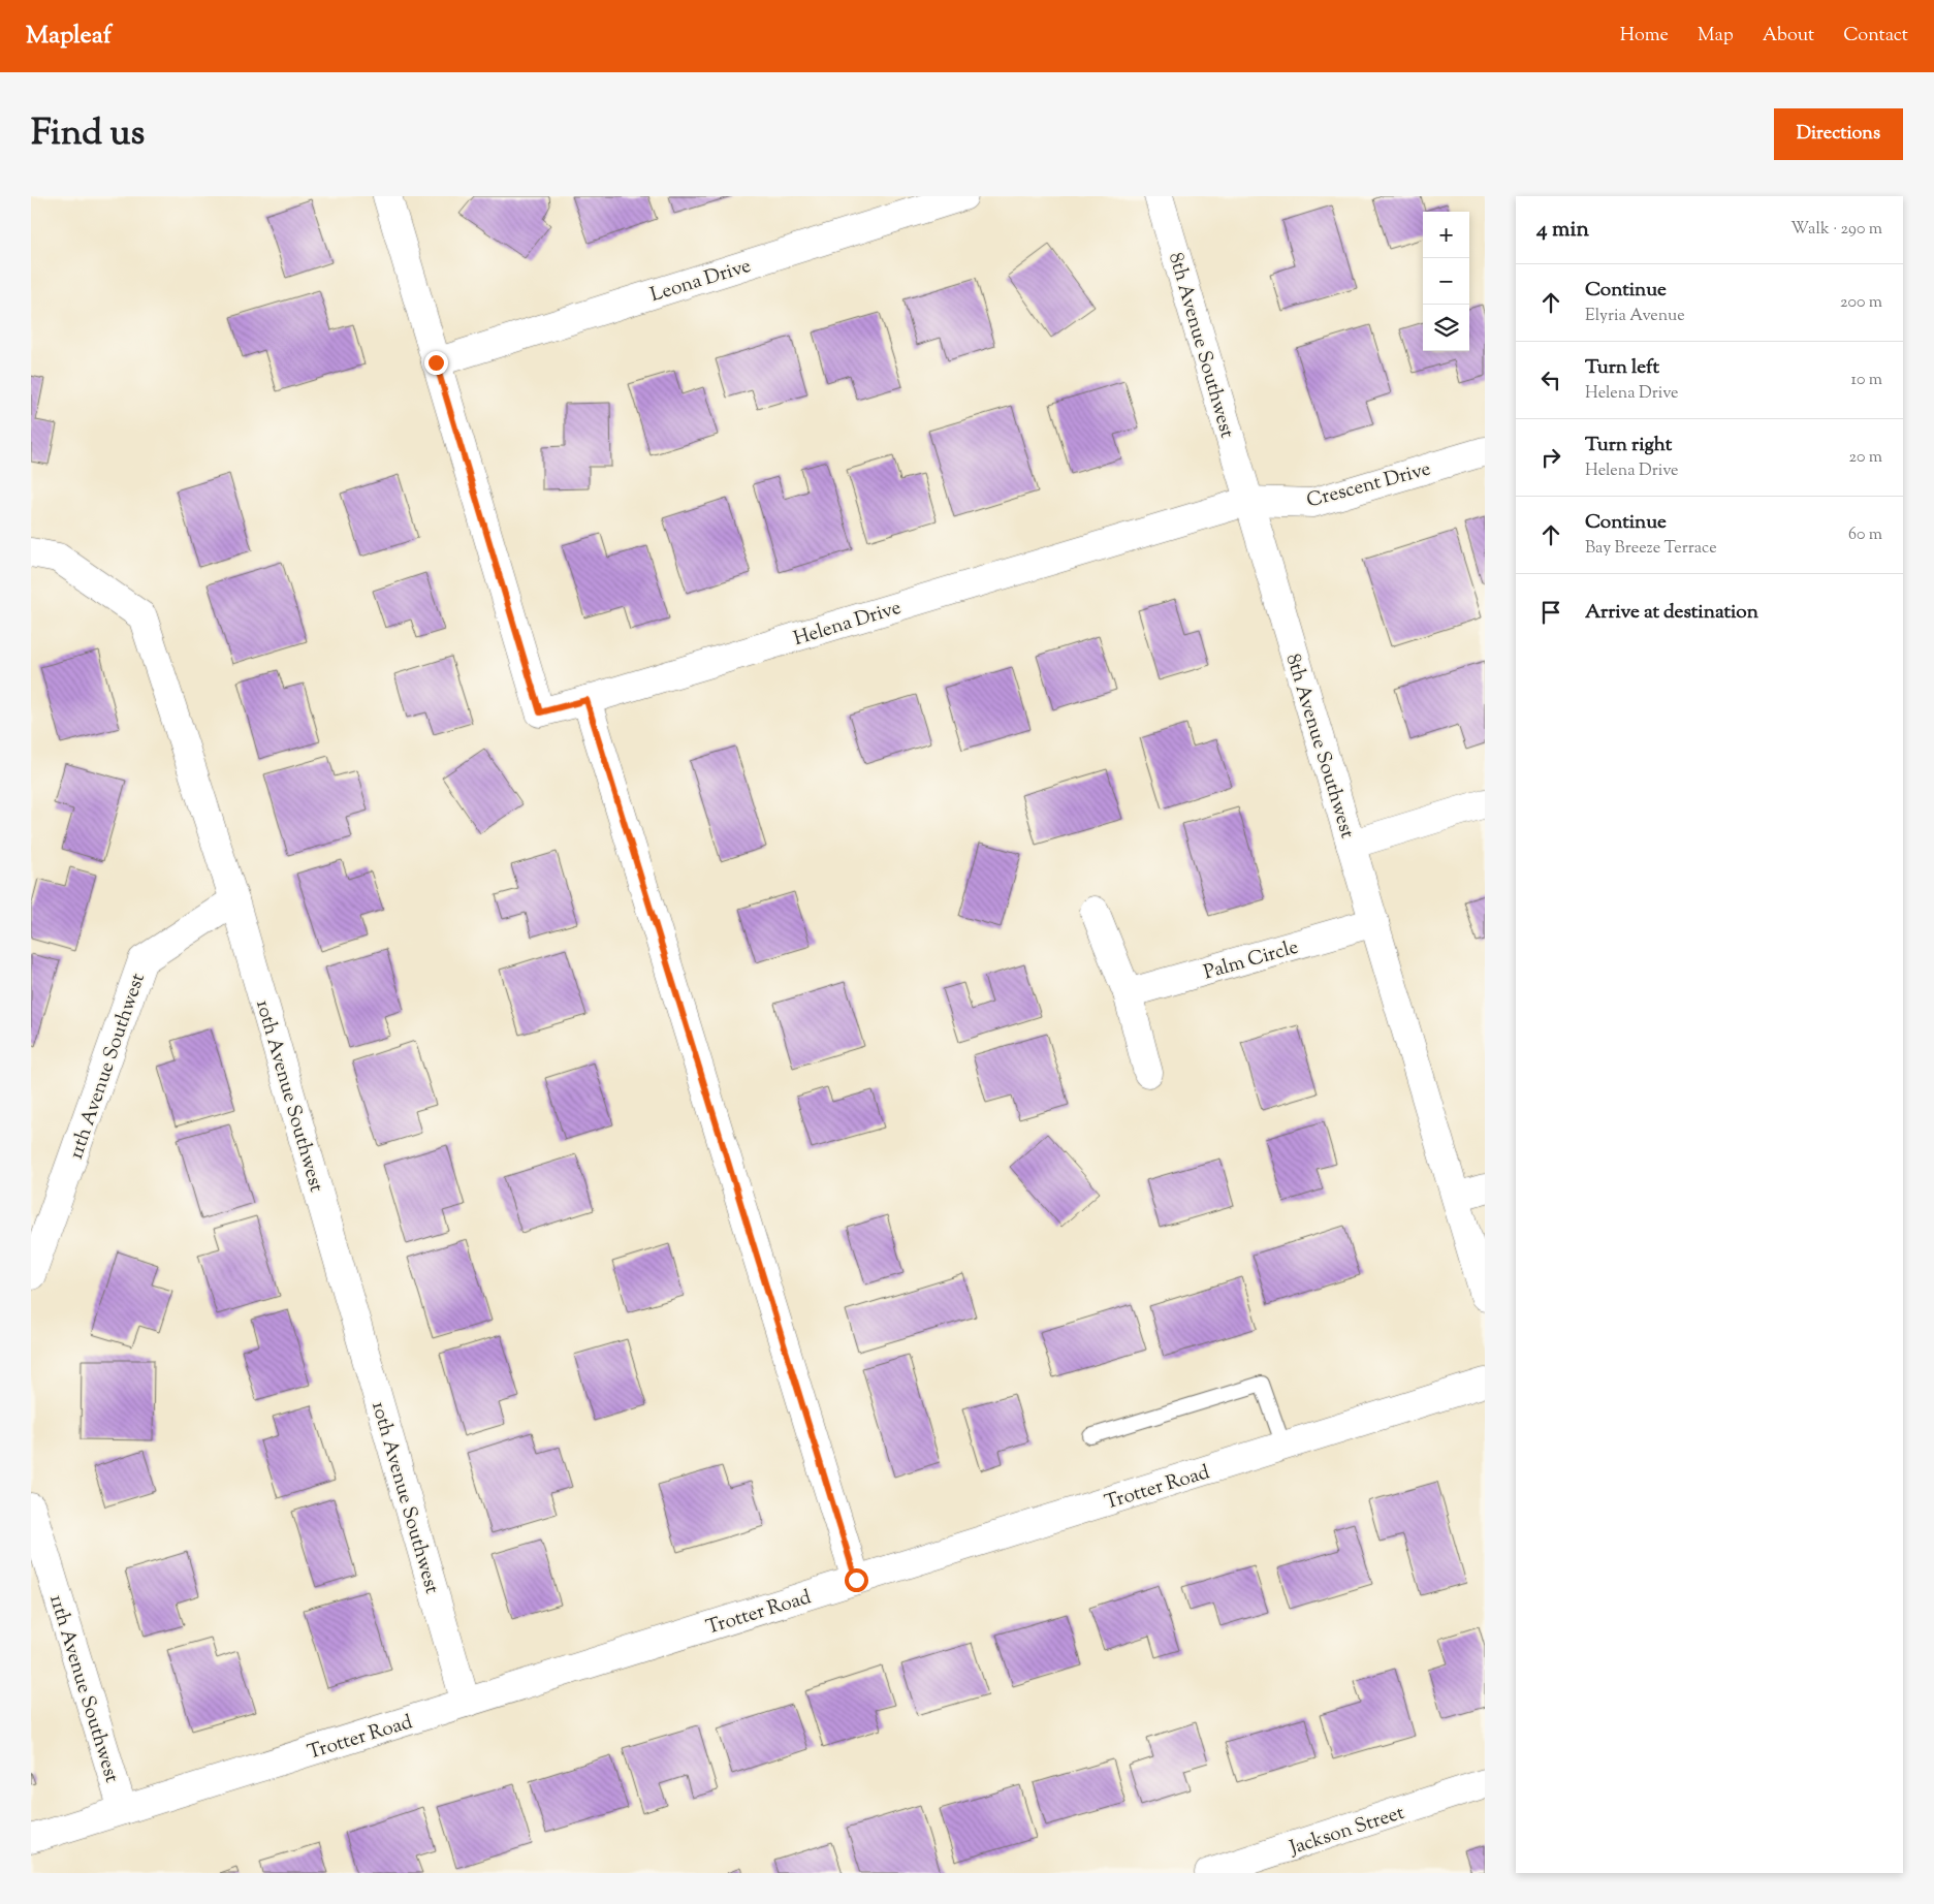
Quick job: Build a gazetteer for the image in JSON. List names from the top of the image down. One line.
{"streets":{"street":["Leona Drive","8th Avenue Southwest","Crescent Drive","Helena Drive","Palm Circle","11th Avenue Southwest","10th Avenue Southwest","Trotter Road","Jackson Street"]},"crossings":[["Leona Drive","Helena Drive"],["8th Avenue Southwest","Crescent Drive"],["8th Avenue Southwest","Helena Drive"],["8th Avenue Southwest","Palm Circle"],["Crescent Drive","Helena Drive"],["11th Avenue Southwest","10th Avenue Southwest"],["11th Avenue Southwest","Trotter Road"],["10th Avenue Southwest","Trotter Road"]],"page":{"header":"Mapleaf","nav":["Home","Map","About","Contact"],"title":"Find us","buttons":"Directions","heading":["4 min","Walk · 290 m"],"map_buttons":["+","−"],"list":[["Continue","Elyria Avenue","200 m"],["Turn left","Helena Drive","10 m"],["Turn right","Helena Drive","20 m"],["Continue","Bay Breeze Terrace","60 m"],"Arrive at destination"]}}
